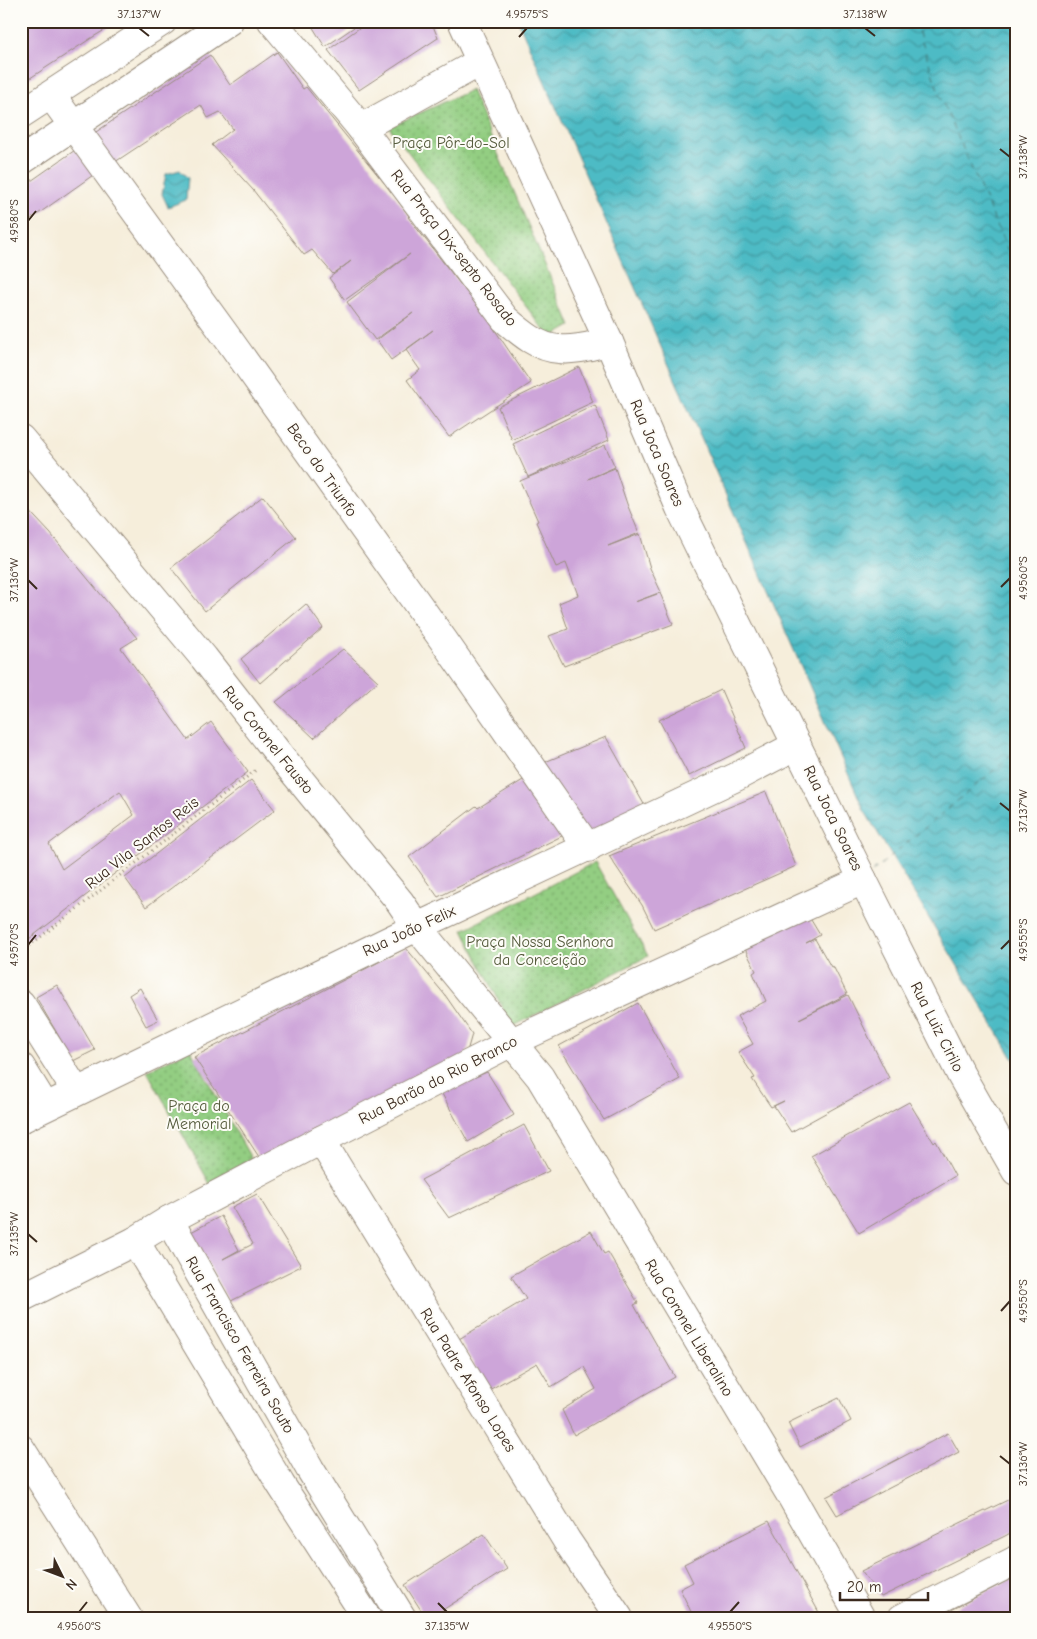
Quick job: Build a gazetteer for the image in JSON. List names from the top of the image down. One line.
{"streets":{"street":["Rua Praça Dix-septo Rosado","Rua Joca Soares","Beco do Triunfo","Rua Coronel Fausto","Rua João Felix","Rua Luiz Cirilo","Rua Barão do Rio Branco","Rua Coronel Liberalino","Rua Francisco Ferreira Souto","Rua Padre Afonso Lopes"],"path":["Rua Vila Santos Reis"]},"crossings":[["Rua Praça Dix-septo Rosado","Rua Joca Soares"],["Rua Joca Soares","Rua João Felix"],["Rua Joca Soares","Rua Luiz Cirilo"],["Rua Joca Soares","Rua Barão do Rio Branco"],["Beco do Triunfo","Rua João Felix"],["Rua Coronel Fausto","Rua Vila Santos Reis"],["Rua Coronel Fausto","Rua João Felix"],["Rua Coronel Fausto","Rua Barão do Rio Branco"],["Rua Coronel Fausto","Rua Coronel Liberalino"],["Rua Luiz Cirilo","Rua Barão do Rio Branco"],["Rua Barão do Rio Branco","Rua Coronel Liberalino"],["Rua Barão do Rio Branco","Rua Francisco Ferreira Souto"],["Rua Barão do Rio Branco","Rua Padre Afonso Lopes"]],"parks":["Praça Pôr-do-Sol","Praça Nossa Senhora da Conceição","Praça do Memorial"],"scale_bar":"20 m","north":"bottom right","coordinates":["37.137°W","4.9575°S","37.138°W","4.9580°S","4.9560°S","37.136°W","4.9555°S","4.9570°S","37.135°W","4.9550°S"]}
